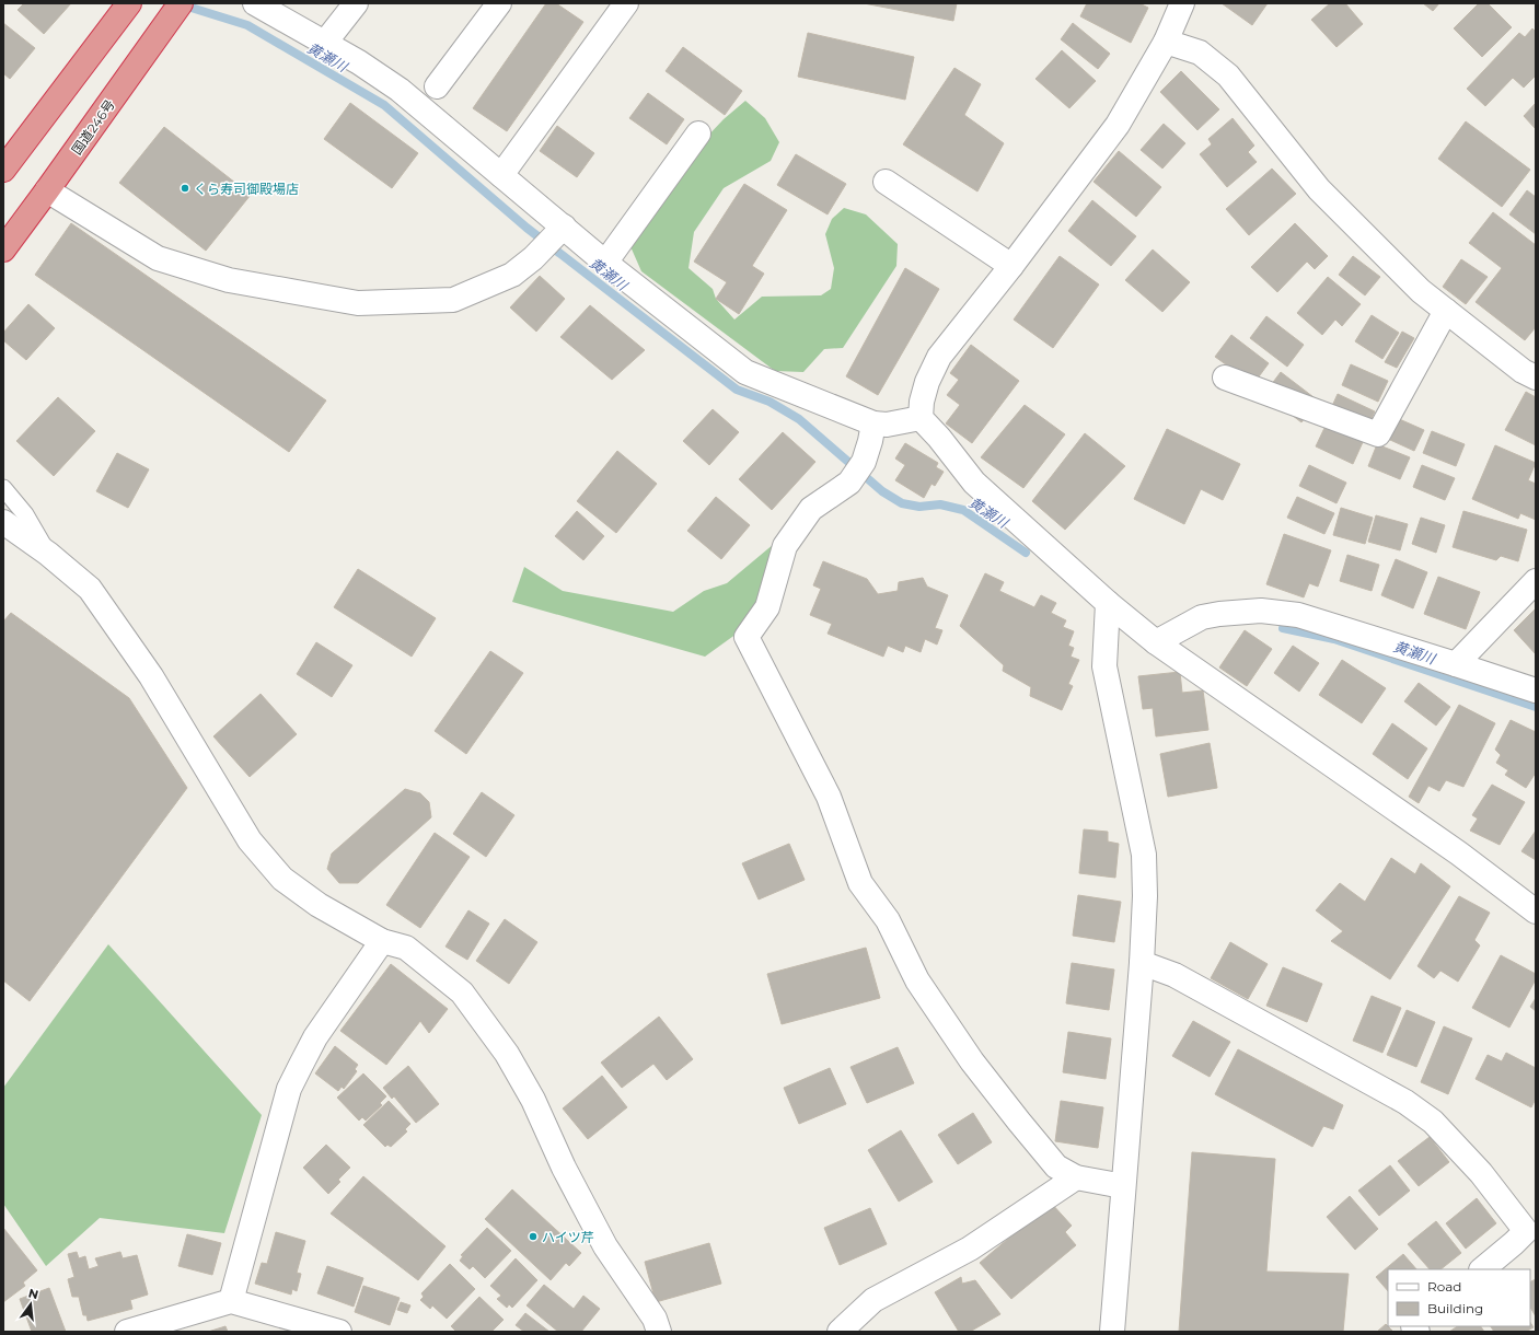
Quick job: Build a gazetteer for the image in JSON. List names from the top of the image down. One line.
{"streets":{"highway":["国道246号"]},"water":["黄瀬川"],"places":["くら寿司御殿場店","ハイツ芹"],"legend":["Road","Building"],"north":"top"}
